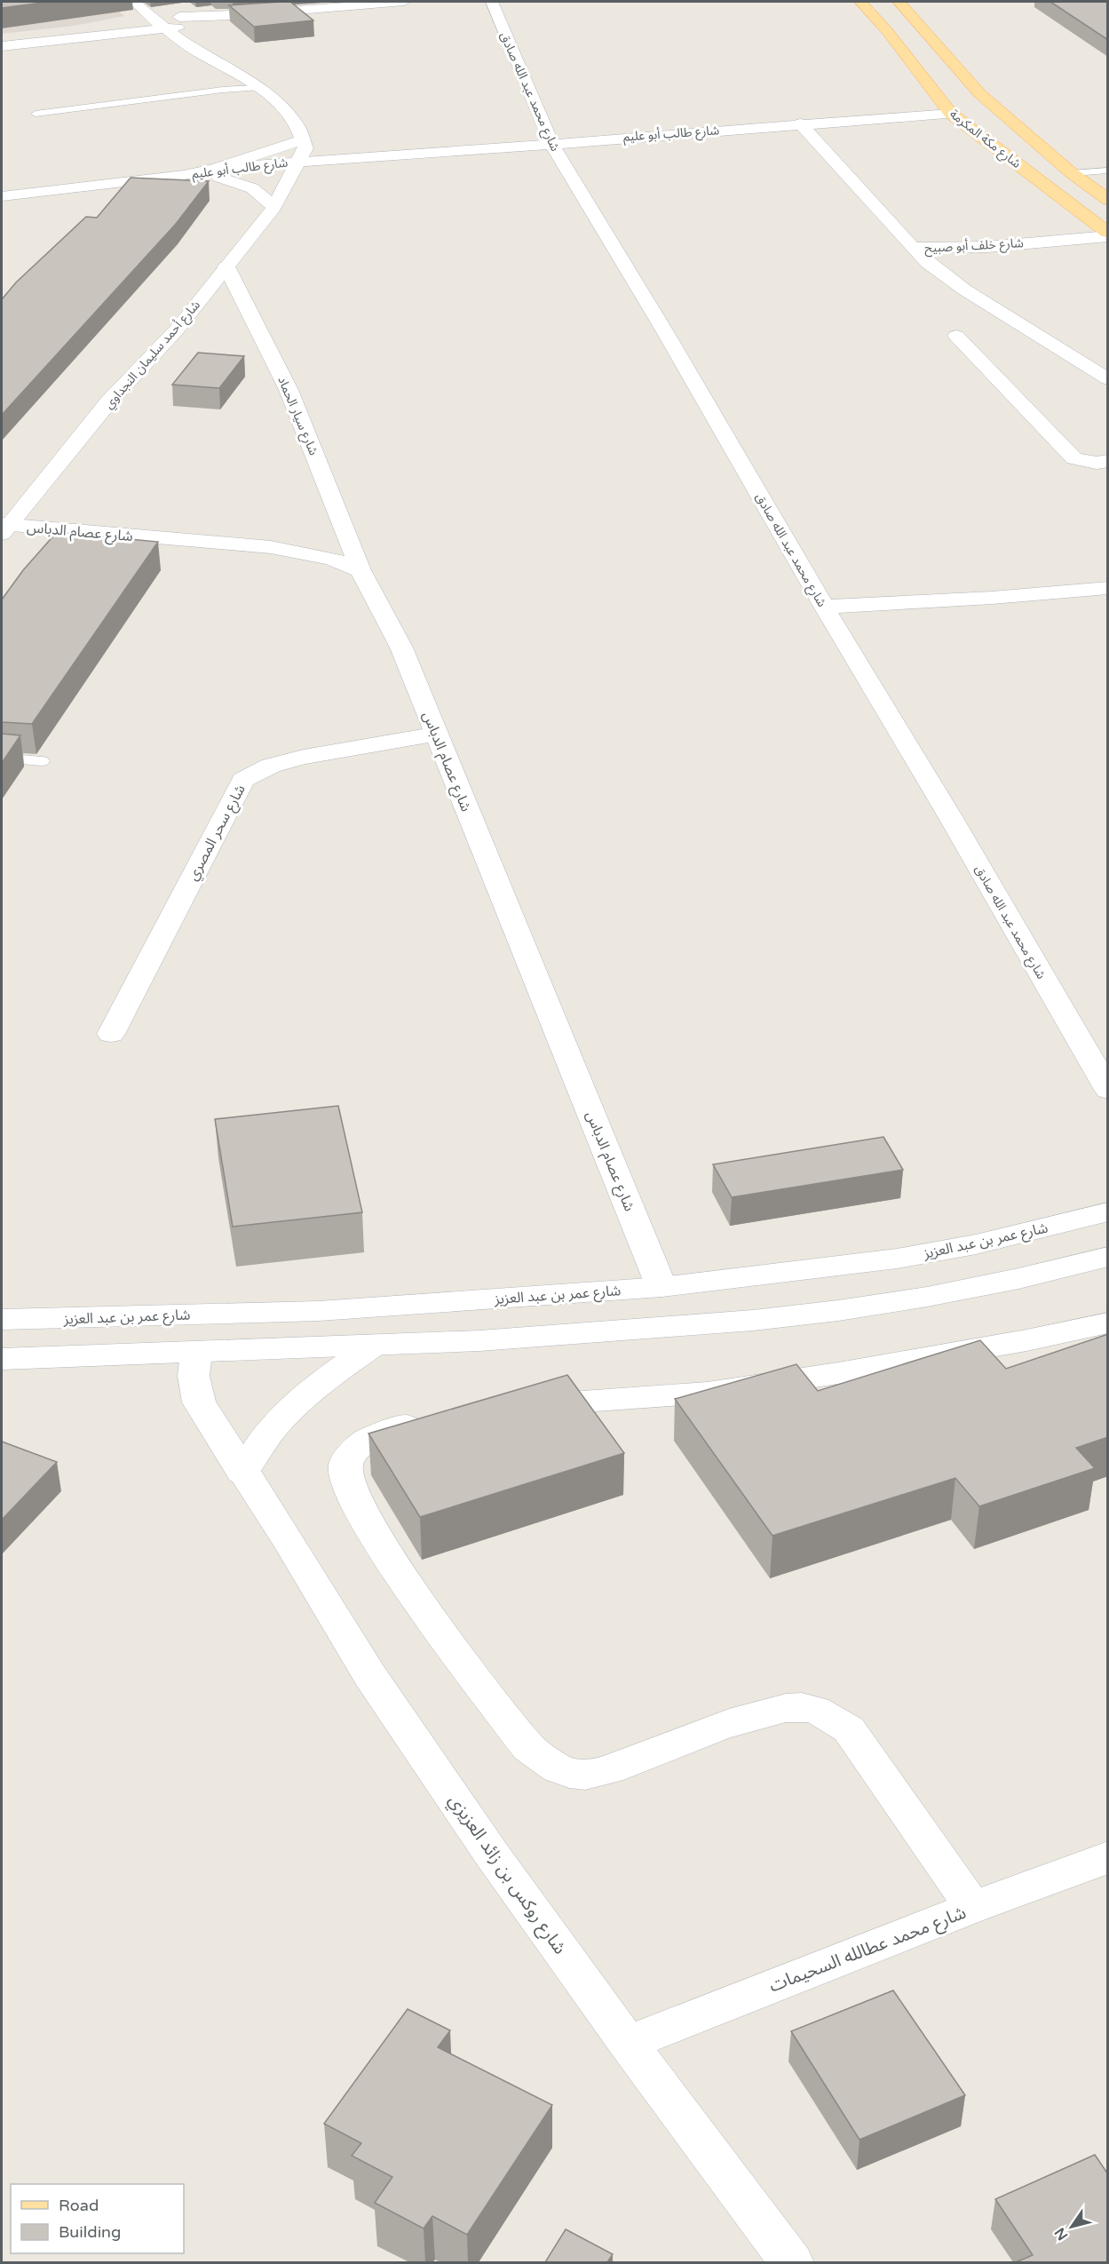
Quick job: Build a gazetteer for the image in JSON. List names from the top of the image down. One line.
{"streets":{"main road":["شارع مكة المكرمة"],"street":["شارع محمد عبد الله صادق","شارع طالب أبو عليم","شارع خلف أبو صبيح","شارع أحمد سليمان النجداوي","شارع سيار الحماد","شارع عصام الدباس","شارع سحر المصري","شارع عمر بن عبد العزيز","شارع روكس بن زائد العزيزي","شارع محمد عطالله السحيمات"]},"crossings":[["شارع محمد عبد الله صادق","شارع طالب أبو عليم"],["شارع طالب أبو عليم","شارع مكة المكرمة"],["شارع طالب أبو عليم","شارع خلف أبو صبيح"],["شارع طالب أبو عليم","شارع أحمد سليمان النجداوي"],["شارع مكة المكرمة","شارع خلف أبو صبيح"],["شارع أحمد سليمان النجداوي","شارع سيار الحماد"],["شارع أحمد سليمان النجداوي","شارع عصام الدباس"],["شارع سيار الحماد","شارع عصام الدباس"],["شارع عصام الدباس","شارع سحر المصري"],["شارع عصام الدباس","شارع عمر بن عبد العزيز"],["شارع روكس بن زائد العزيزي","شارع محمد عطالله السحيمات"]],"legend":["Road","Building"],"north":"bottom left"}
